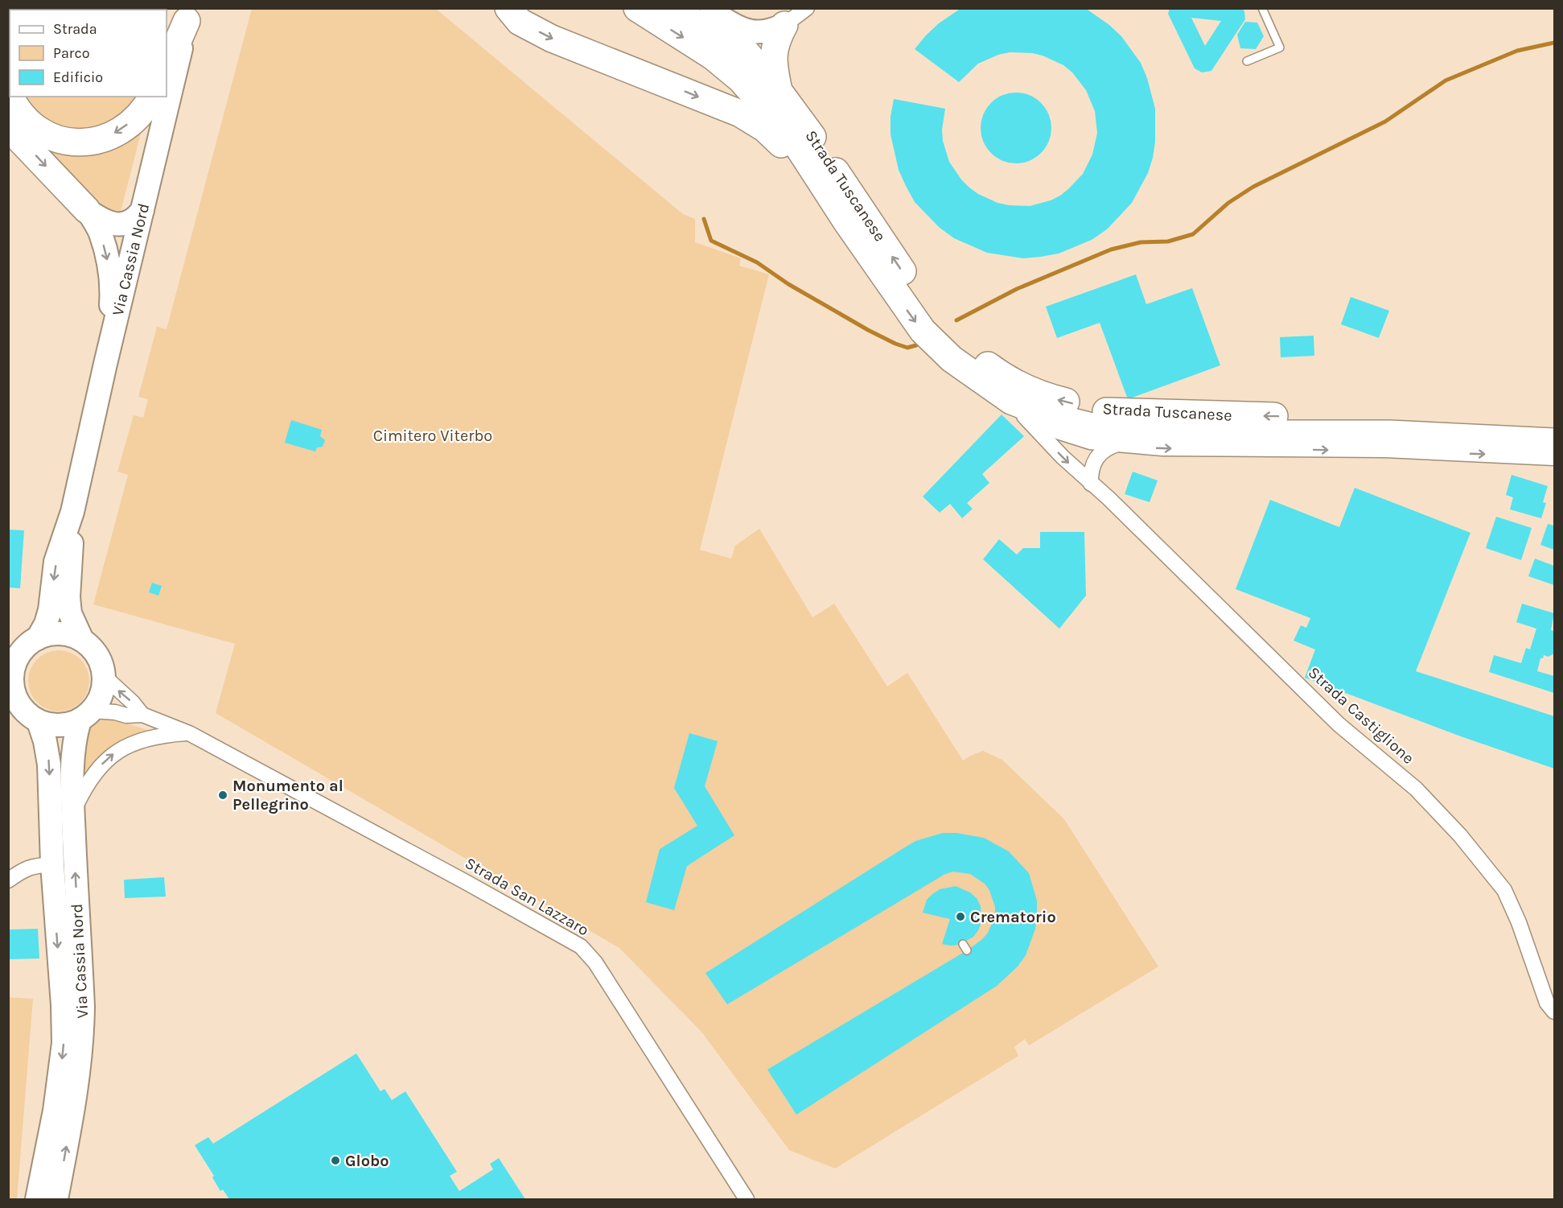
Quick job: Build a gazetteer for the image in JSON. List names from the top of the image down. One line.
{"streets":{"highway":["Strada Tuscanese"],"main road":["Via Cassia Nord"],"street":["Strada Castiglione","Strada San Lazzaro"]},"crossings":[["Strada Tuscanese","Strada Castiglione"],["Via Cassia Nord","Strada San Lazzaro"]],"parks":["Cimitero Viterbo"],"places":["Monumento al Pellegrino","Crematorio","Globo"],"legend":["Strada","Parco","Edificio"]}
